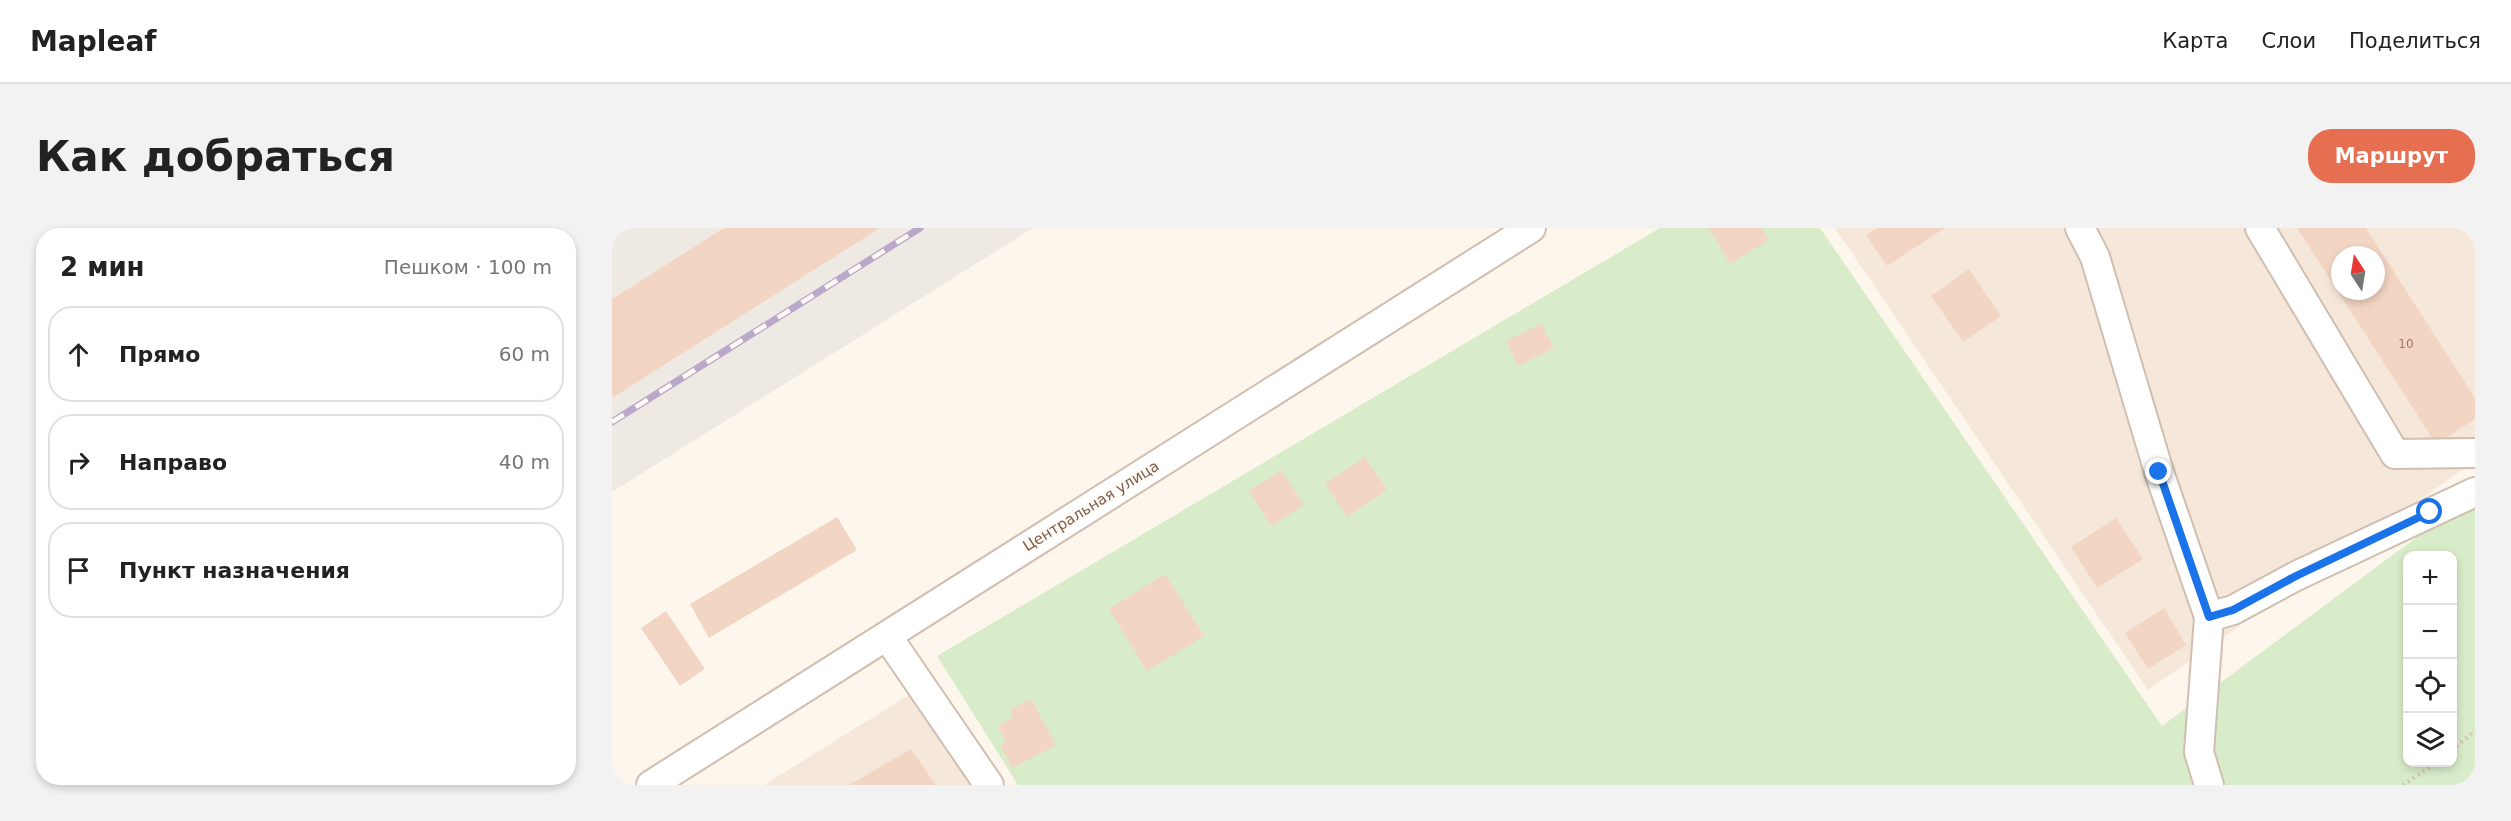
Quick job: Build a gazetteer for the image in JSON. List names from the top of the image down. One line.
{"streets":{"street":["Центральная улица"]},"house_numbers":["10"],"north":"top","page":{"header":"Mapleaf","nav":["Карта","Слои","Поделиться"],"buttons":"Маршрут","title":"Как добраться","heading":["2 мин","Пешком · 100 m"],"list":[["Прямо","60 m"],["Направо","40 m"],"Пункт назначения"],"map_buttons":["+","−"]}}
